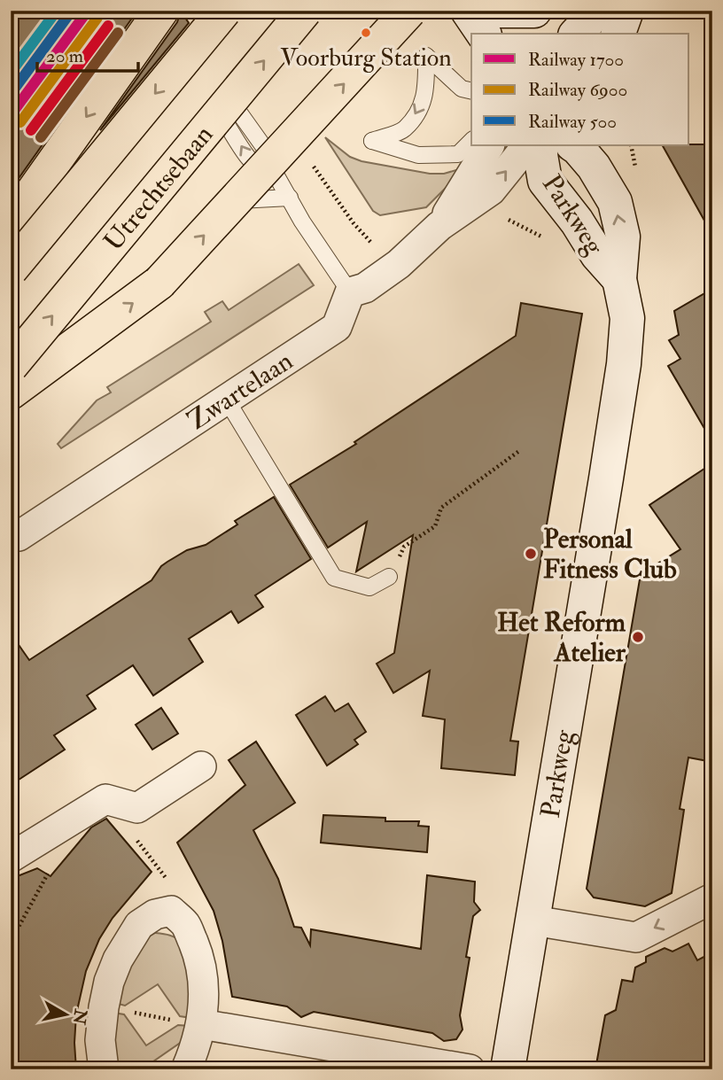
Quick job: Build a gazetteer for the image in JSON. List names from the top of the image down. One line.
{"streets":{"highway":["Utrechtsebaan"],"street":["Parkweg","Zwartelaan"]},"places":["Voorburg Station","Personal Fitness Club","Het Reform Atelier"],"lines":["rail line 1700","rail line 500","rail line 6900"],"legend":["Railway 1700","Railway 6900","Railway 500"],"scale_bar":"20 m","north":"right"}
